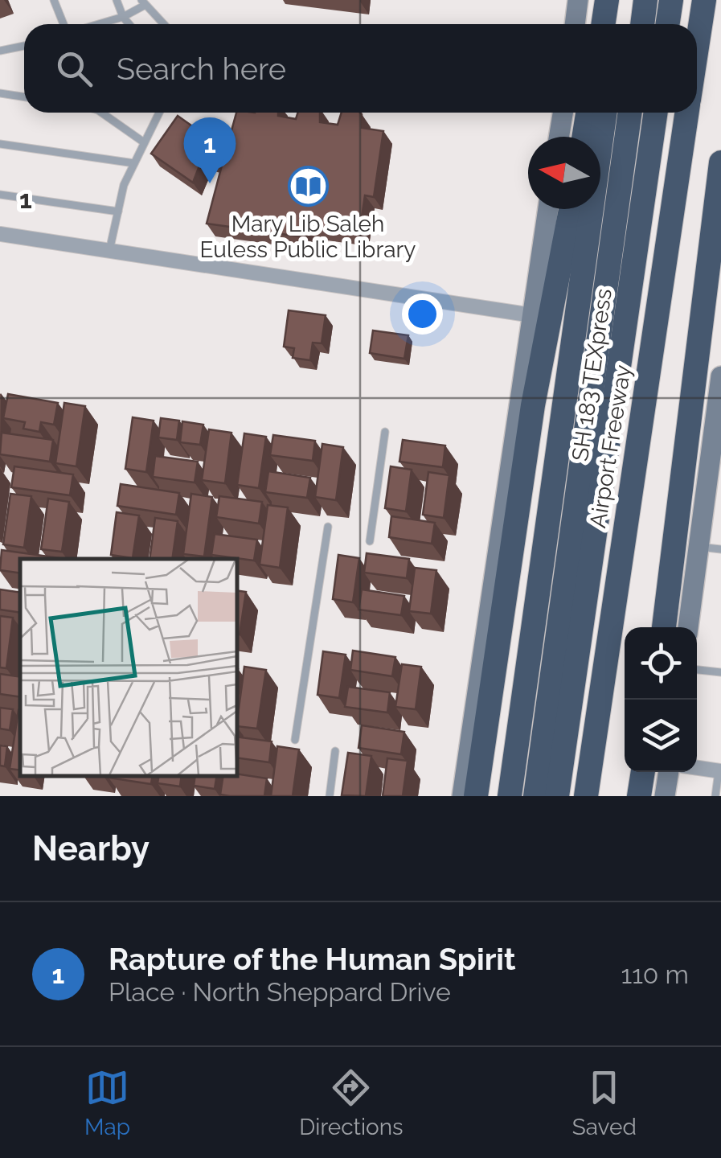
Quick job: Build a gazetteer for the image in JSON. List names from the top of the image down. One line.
{"streets":{"highway":["SH 183 TEXpress","Airport Freeway"]},"places":{"library":["Mary Lib Saleh Euless Public Library"]},"north":"left","page":{"search":"Search here","pins":"1","heading":"Nearby","list":[{"mark":"1","name":"Rapture of the Human Spirit","note":"Place · North Sheppard Drive","value":"110 m"}],"nav":["Map","Directions","Saved"]},"grid":{"rows":["1"]}}
